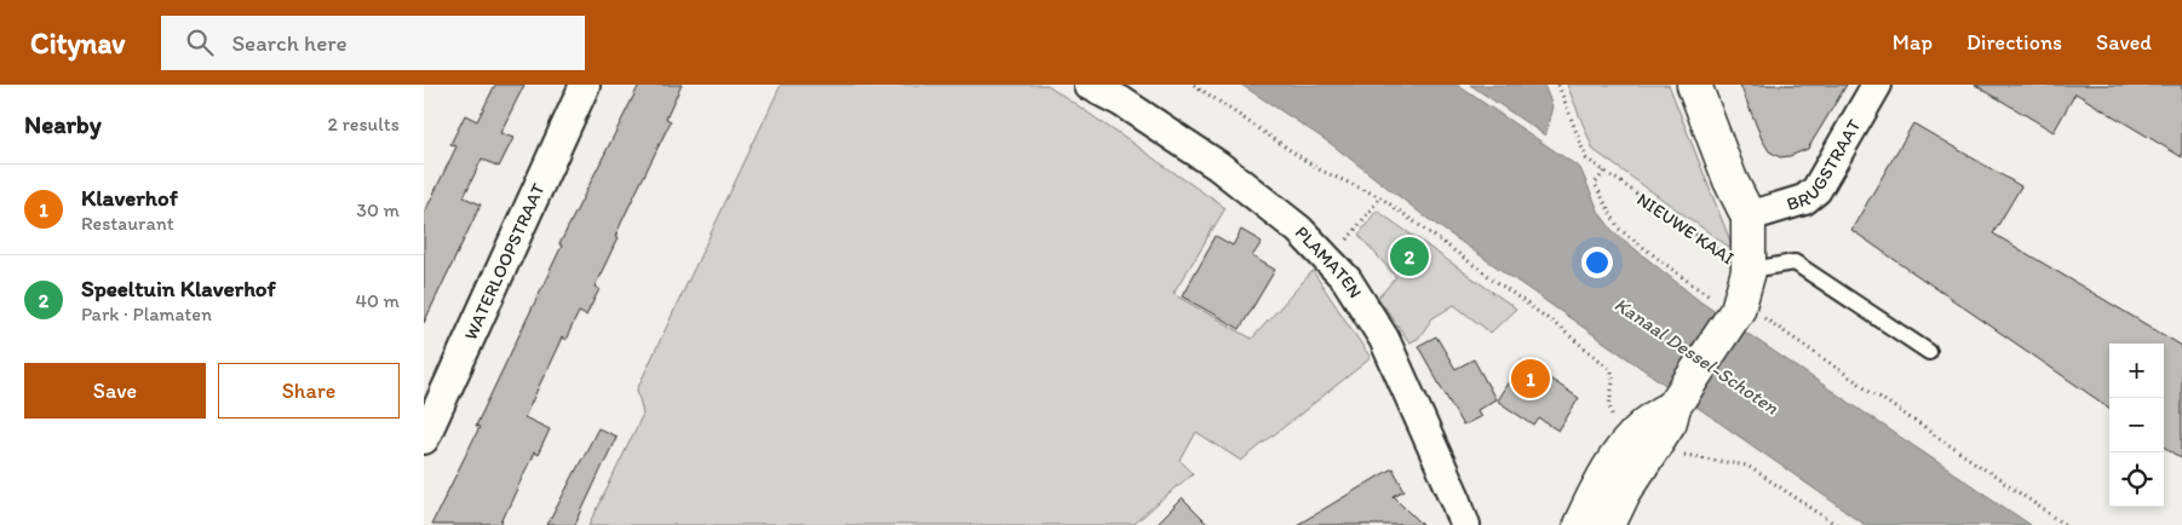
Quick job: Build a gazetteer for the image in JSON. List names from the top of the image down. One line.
{"streets":{"street":["BRUGSTRAAT","NIEUWE KAAI","WATERLOOPSTRAAT","PLAMATEN"]},"crossings":[["BRUGSTRAAT","NIEUWE KAAI"]],"water":["Kanaal Dessel-Schoten"],"page":{"header":"Citynav","search":"Search here","nav":["Map","Directions","Saved"],"heading":["Nearby","2 results"],"list":[{"mark":"1","name":"Klaverhof","note":"Restaurant","value":"30 m"},{"mark":"2","name":"Speeltuin Klaverhof","note":"Park · Plamaten","value":"40 m"}],"pins":["2","1"],"map_buttons":["+","−"],"buttons":["Save","Share"]}}
